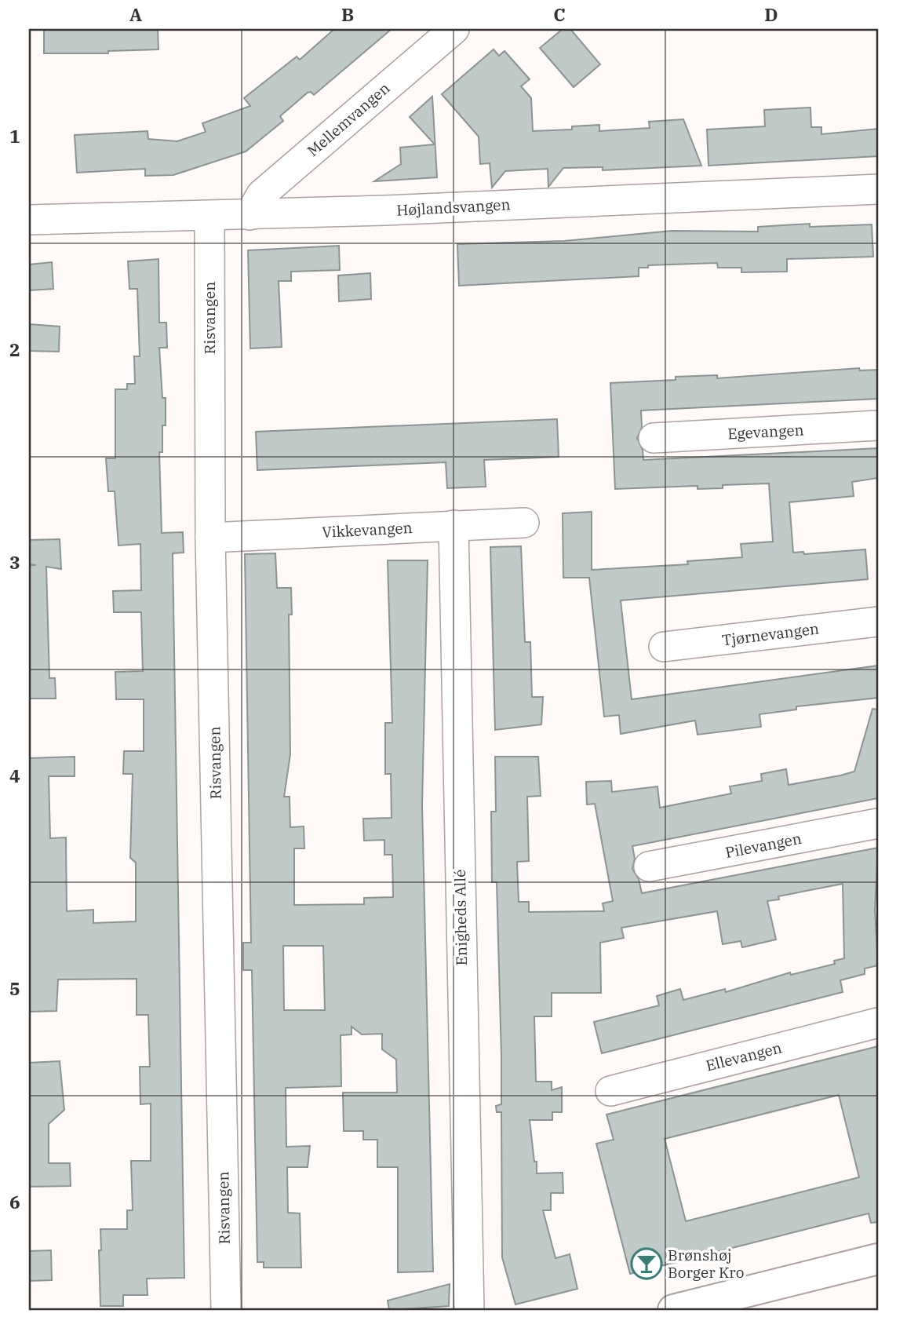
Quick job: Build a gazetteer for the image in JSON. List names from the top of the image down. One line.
{"streets":{"street":["Mellemvangen","Højlandsvangen","Risvangen","Egevangen","Vikkevangen","Tjørnevangen","Pilevangen","Enigheds Allé","Ellevangen"]},"crossings":[["Mellemvangen","Højlandsvangen"],["Højlandsvangen","Risvangen"],["Risvangen","Vikkevangen"],["Vikkevangen","Enigheds Allé"]],"places":{"bar":["Brønshøj Borger Kro"]},"grid":{"columns":["A","B","C","D"],"rows":["1","2","3","4","5","6"]}}
